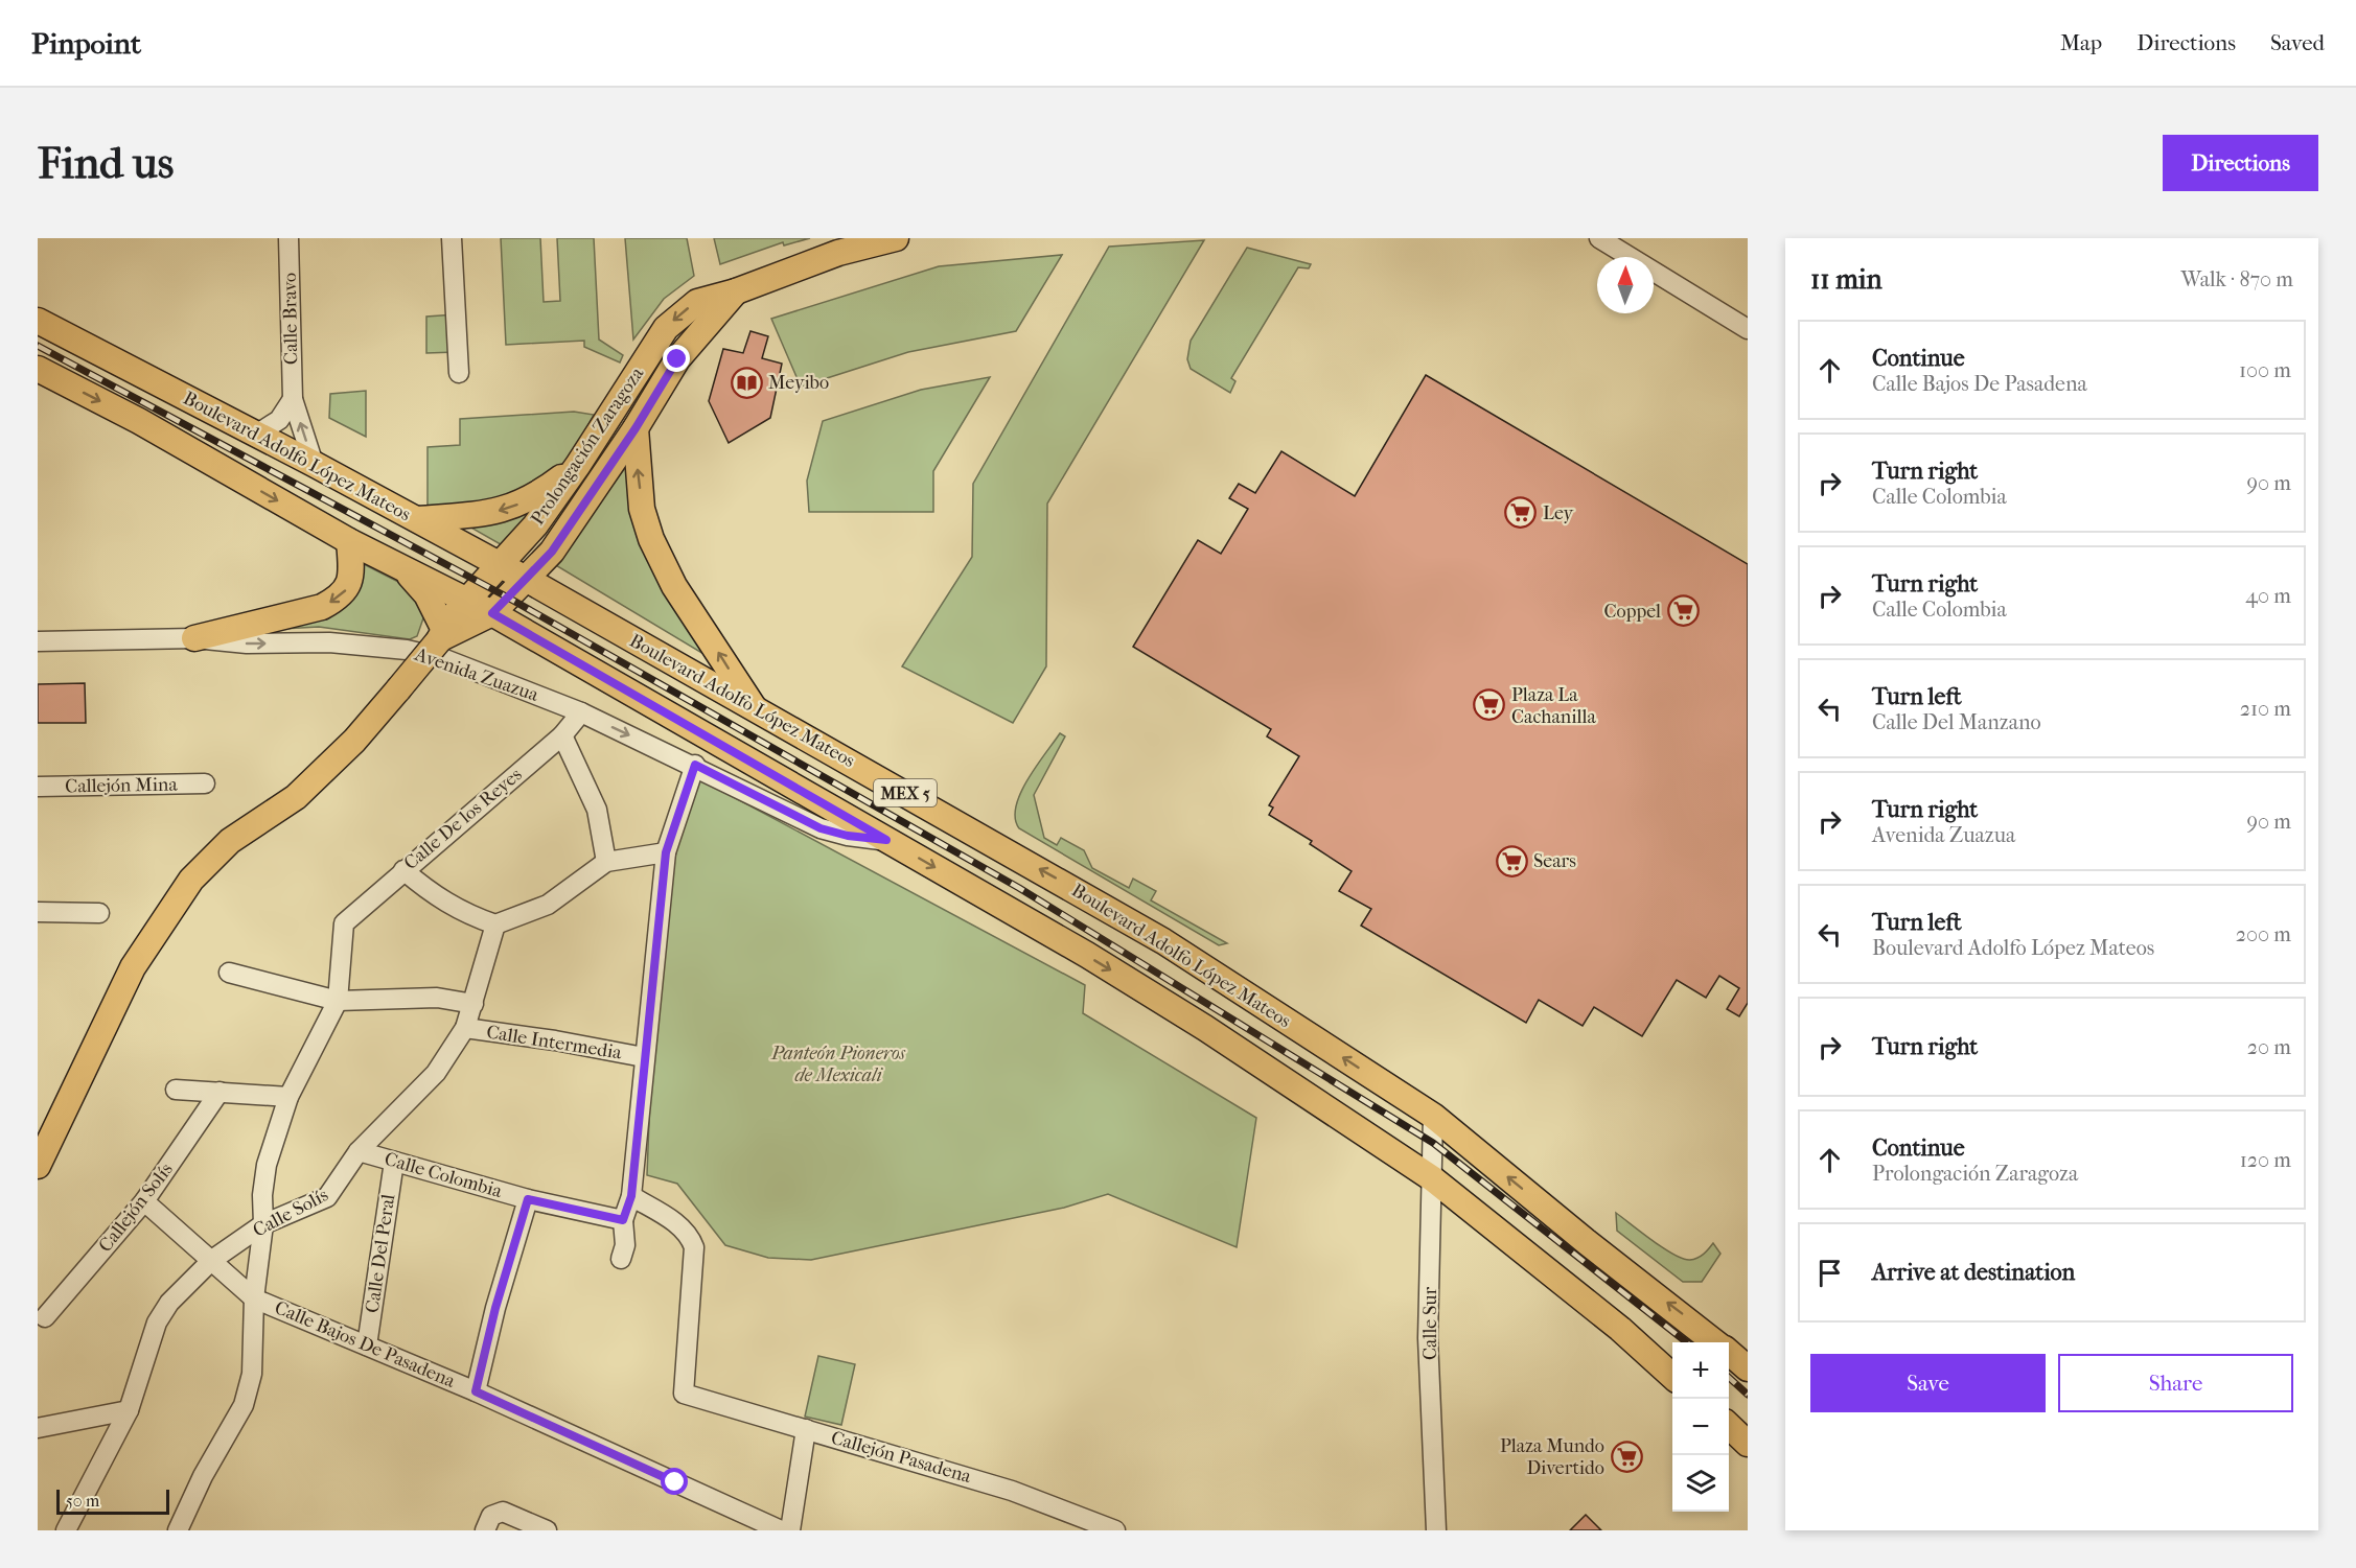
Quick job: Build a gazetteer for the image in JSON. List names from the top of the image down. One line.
{"streets":{"main road":["Prolongación Zaragoza","Boulevard Adolfo López Mateos","MEX 5"],"street":["Calle Bravo","Avenida Zuazua","Callejón Mina","Calle De los Reyes","Calle Intermedia","Calle Colombia","Callejón Solís","Calle Solís","Calle Del Peral","Calle Sur","Calle Bajos De Pasadena","Callejón Pasadena"]},"crossings":[["Calle Bravo","Boulevard Adolfo López Mateos"],["Prolongación Zaragoza","Boulevard Adolfo López Mateos"],["Prolongación Zaragoza","MEX 5"],["Boulevard Adolfo López Mateos","Calle Sur"],["Avenida Zuazua","MEX 5"],["Avenida Zuazua","Calle De los Reyes"],["MEX 5","Calle Sur"],["Calle De los Reyes","Calle Intermedia"],["Calle Intermedia","Calle Solís"],["Calle Colombia","Calle Solís"],["Calle Colombia","Calle Del Peral"],["Calle Colombia","Calle Bajos De Pasadena"],["Callejón Solís","Calle Bajos De Pasadena"],["Calle Solís","Calle Bajos De Pasadena"],["Calle Del Peral","Calle Bajos De Pasadena"]],"one_way":["Avenida Zuazua"],"parks":["Panteón Pioneros de Mexicali"],"places":{"library":["Meyibo"],"supermarket":["Ley","Coppel","Plaza La Cachanilla","Sears","Plaza Mundo Divertido"]},"scale_bar":"50 m","north":"top","page":{"header":"Pinpoint","nav":["Map","Directions","Saved"],"buttons":["Directions",["Save","Share"]],"title":"Find us","heading":["11 min","Walk · 870 m"],"list":[["Continue","Calle Bajos De Pasadena","100 m"],["Turn right","Calle Colombia","90 m"],["Turn right","Calle Colombia","40 m"],["Turn left","Calle Del Manzano","210 m"],["Turn right","Avenida Zuazua","90 m"],["Turn left","Boulevard Adolfo López Mateos","200 m"],["Turn right","20 m"],["Continue","Prolongación Zaragoza","120 m"],"Arrive at destination"],"map_buttons":["+","−"],"scale":"50 m"}}
